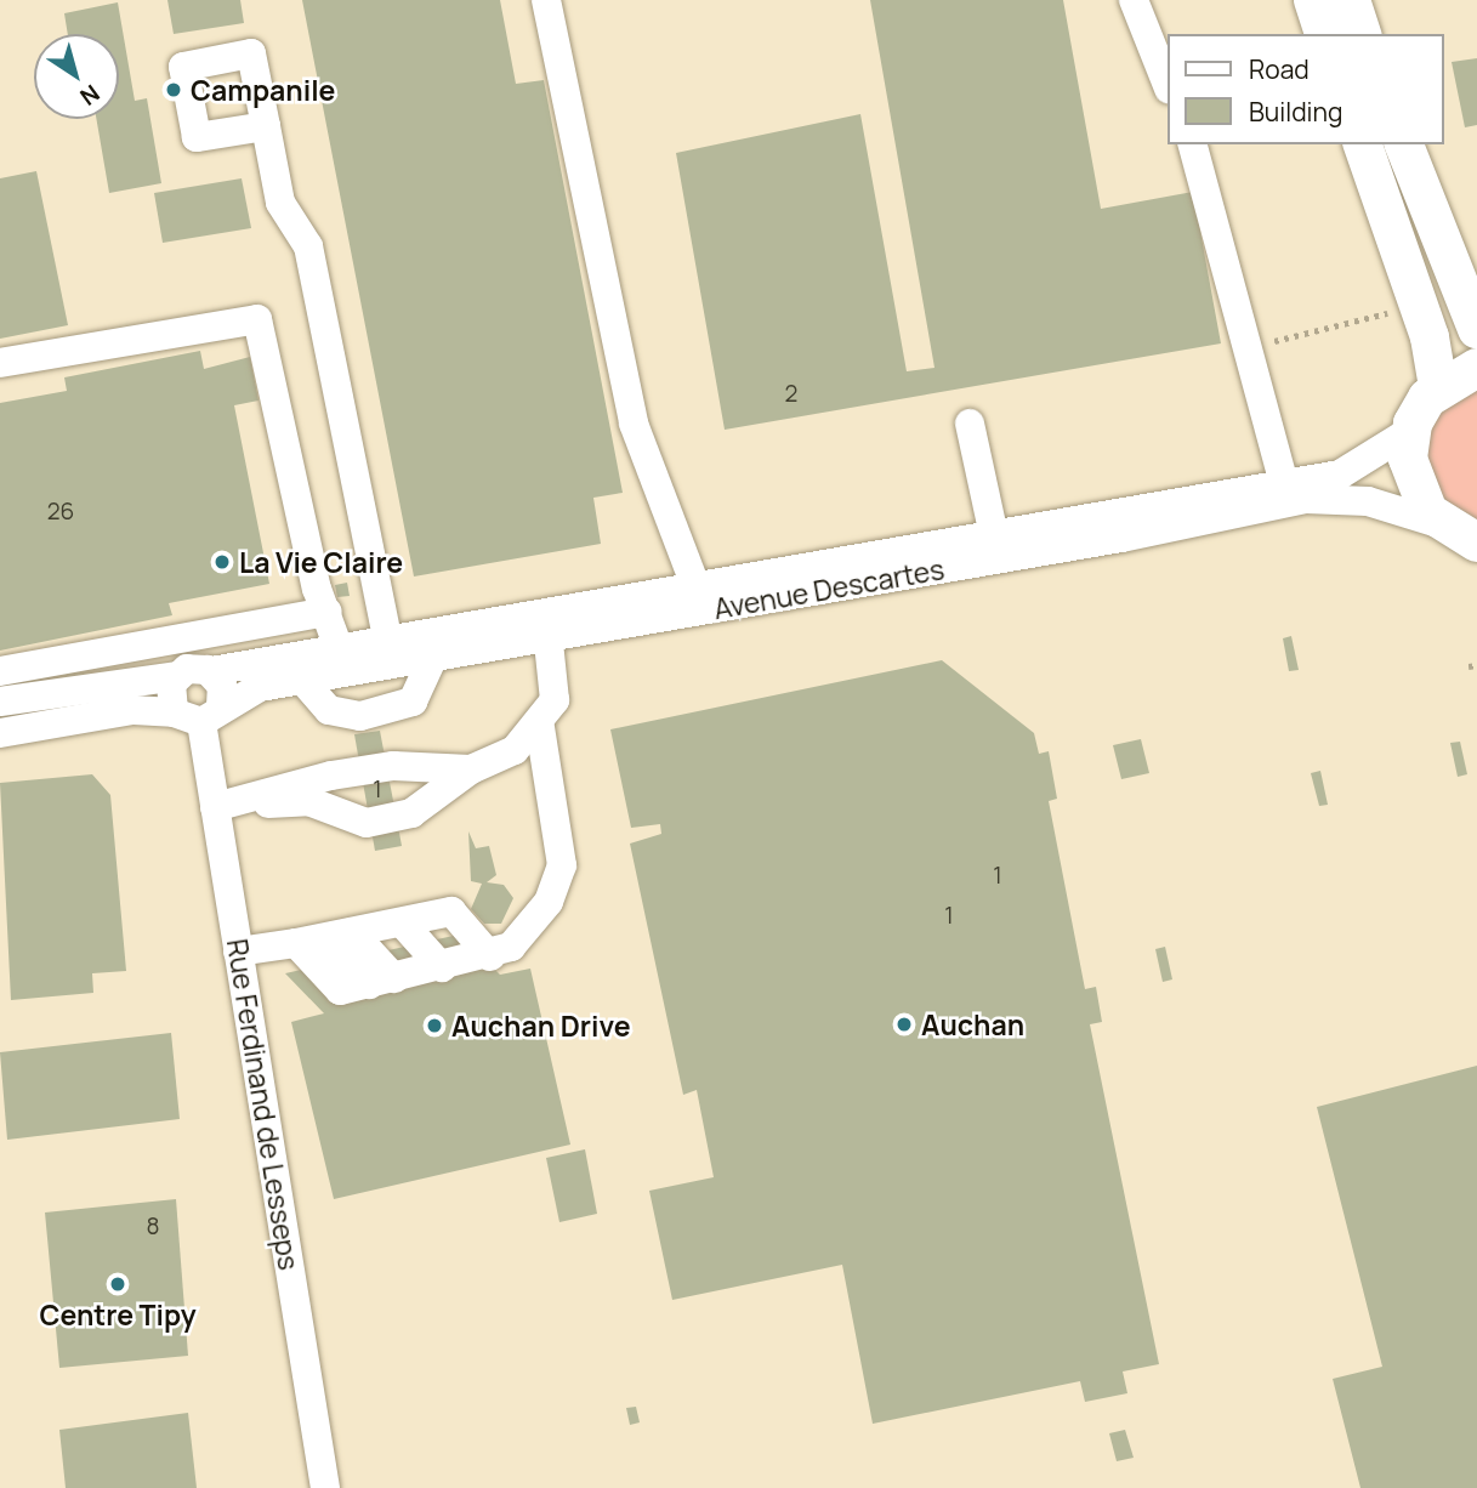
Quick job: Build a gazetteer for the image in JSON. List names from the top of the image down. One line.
{"streets":{"street":["Avenue Descartes","Rue Ferdinand de Lesseps"]},"crossings":[["Avenue Descartes","Rue Ferdinand de Lesseps"]],"places":["Campanile","La Vie Claire","Auchan","Auchan Drive","Centre Tipy"],"house_numbers":["2","26","1","1","1","8"],"legend":["Road","Building"],"north":"bottom right"}
